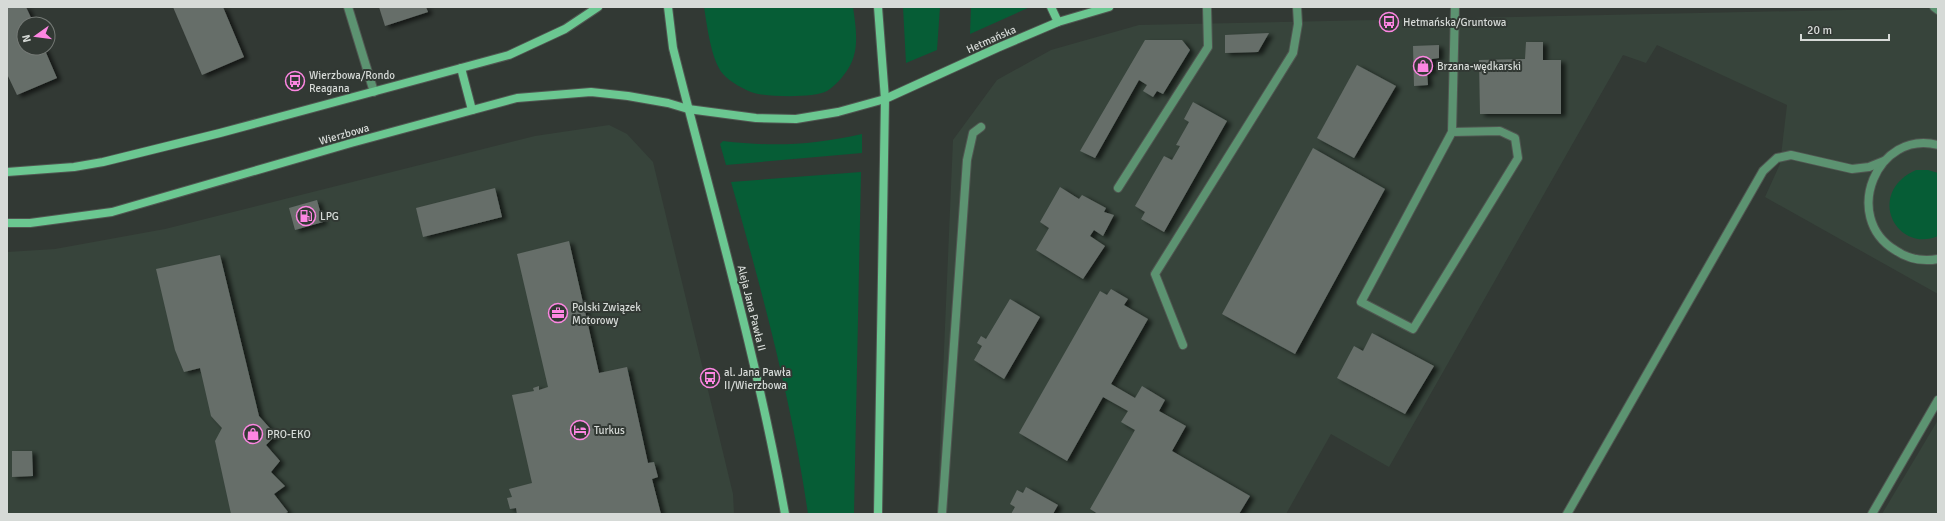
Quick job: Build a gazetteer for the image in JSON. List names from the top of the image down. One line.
{"streets":{"main road":["Hetmańska","Wierzbowa","Aleja Jana Pawła II"]},"crossings":[["Hetmańska","Wierzbowa"],["Hetmańska","Aleja Jana Pawła II"],["Wierzbowa","Aleja Jana Pawła II"]],"places":{"bus stop":["Hetmańska/Gruntowa","Wierzbowa/Rondo Reagana","al. Jana Pawła II/Wierzbowa"],"shop":["Brzana-wędkarski","PRO-EKO"],"fuel station":["LPG"],"office":["Polski Związek Motorowy"],"hotel":["Turkus"]},"scale_bar":"20 m","north":"left"}
